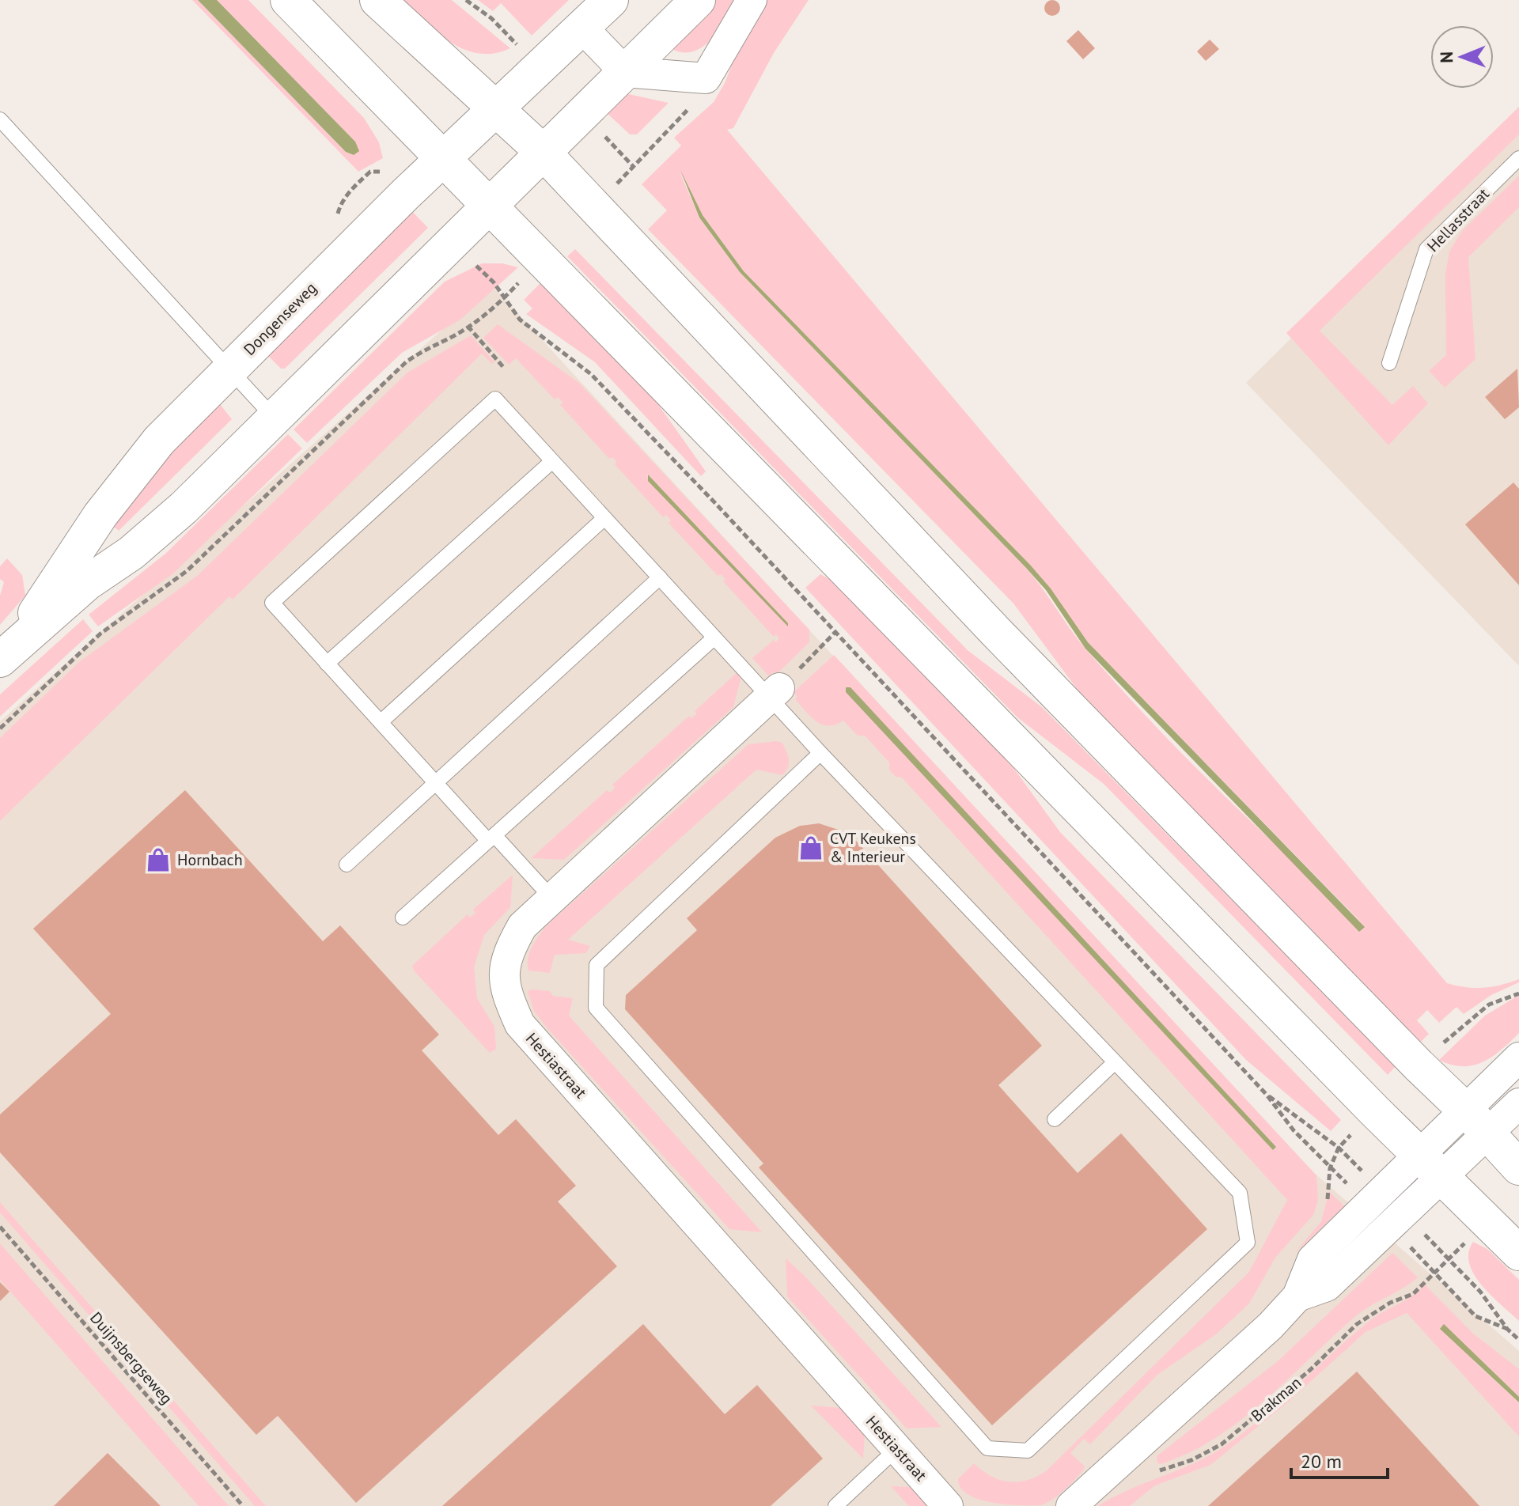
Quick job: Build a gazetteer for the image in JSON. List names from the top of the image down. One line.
{"streets":{"main road":["Dongenseweg"],"street":["Hestiastraat"],"lane":["Hellasstraat"],"path":["Duijnsbergseweg","Brakman"]},"places":{"shop":["CVT Keukens & Interieur","Hornbach"]},"scale_bar":"20 m","north":"left"}
